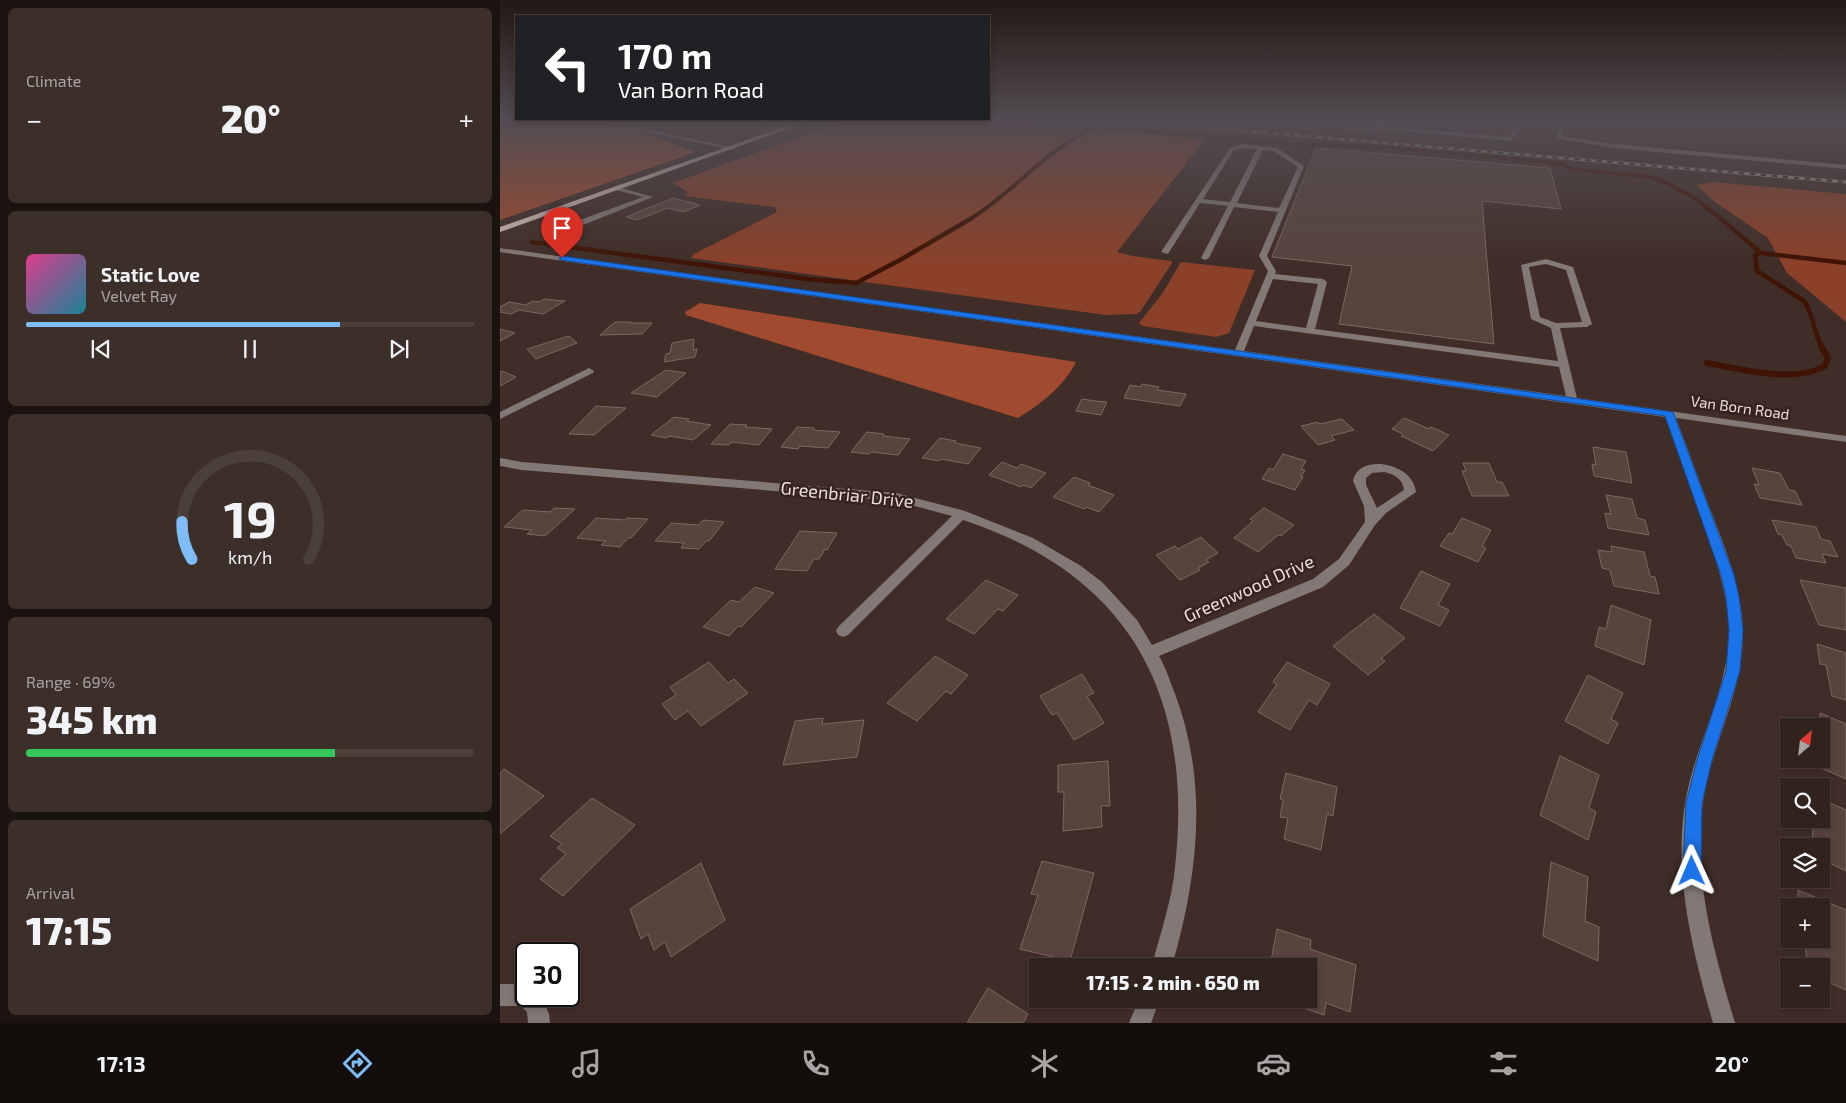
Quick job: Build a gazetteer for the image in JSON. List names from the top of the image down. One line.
{"streets":{"street":["Van Born Road","Greenbriar Drive","Greenwood Drive"]},"crossings":[["Greenbriar Drive","Greenwood Drive"]],"north":"top right","page":{"tile":["Climate",["Range · 69%","345 km"],["Arrival","17:15"]],"turn":["170 m","Van Born Road"],"heat":["−","20°","+"],"song":["Static Love","Velvet Ray"],"map_buttons":["+","−"],"limit":"30","trip":"17:15 · 2 min · 650 m","tabs":["17:13","20°"],"gauge":["19","km/h"]}}
